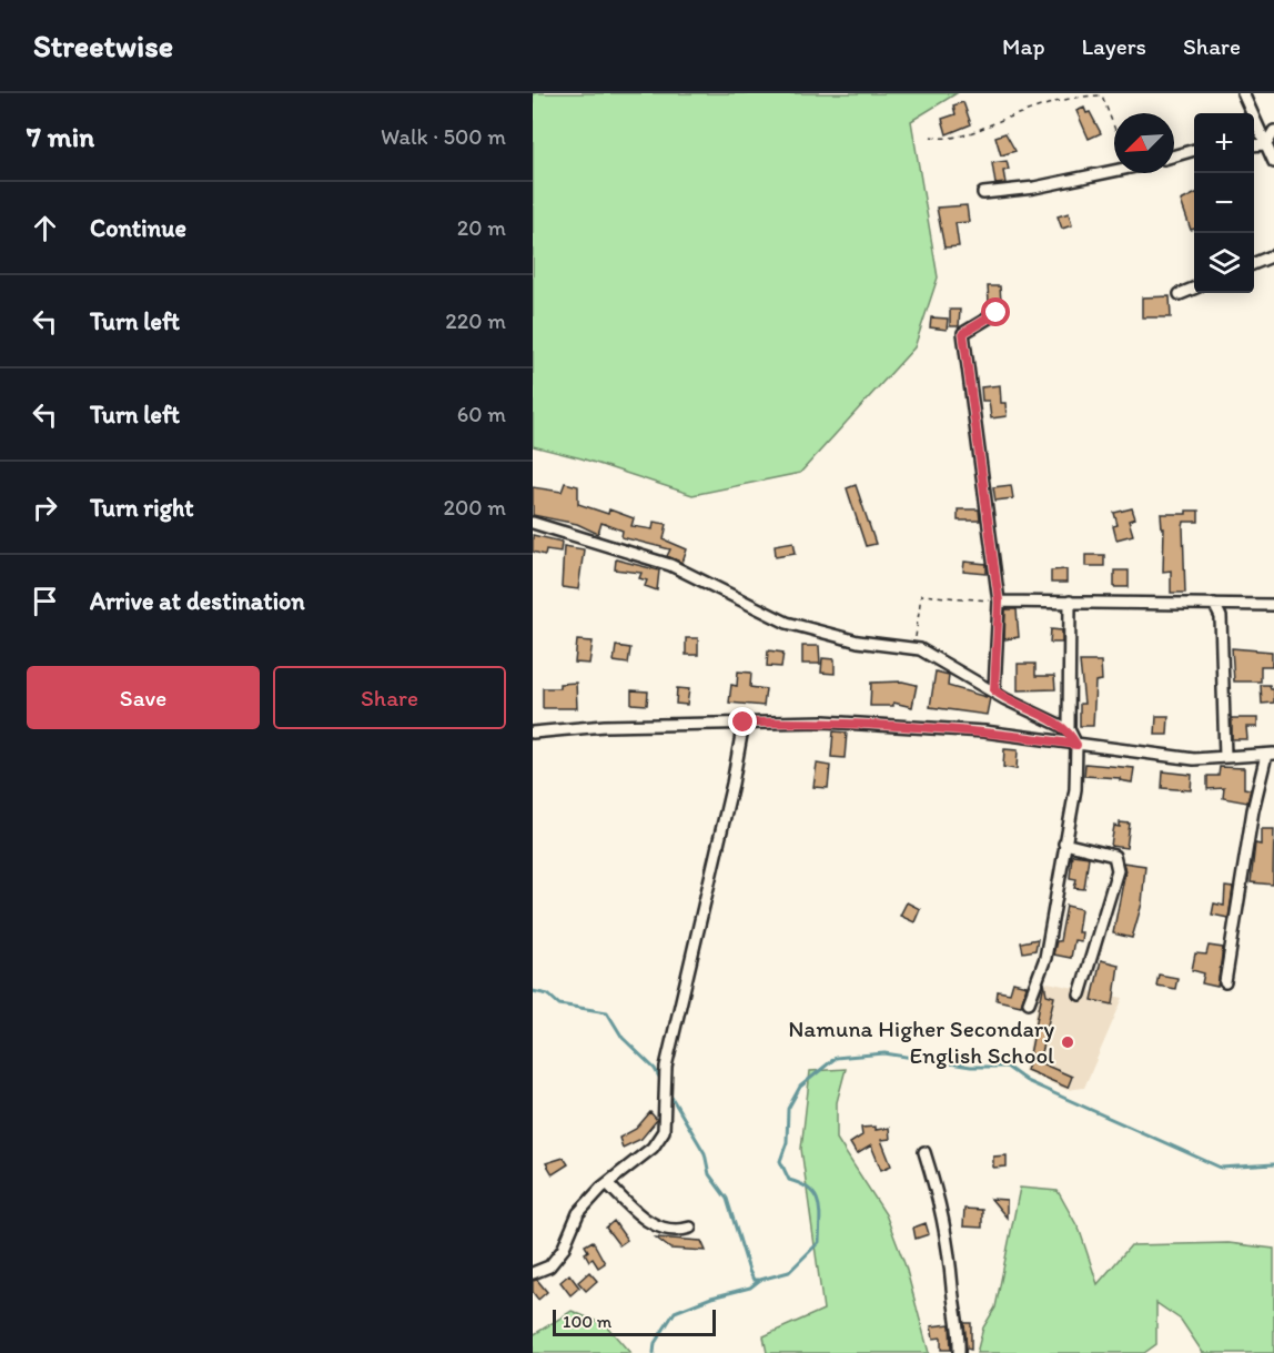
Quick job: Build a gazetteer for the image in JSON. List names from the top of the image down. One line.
{"places":["Namuna Higher Secondary English School"],"scale_bar":"100 m","north":"bottom left","page":{"header":"Streetwise","nav":["Map","Layers","Share"],"heading":["7 min","Walk · 500 m"],"map_buttons":["+","−"],"list":[["Continue","20 m"],["Turn left","220 m"],["Turn left","60 m"],["Turn right","200 m"],"Arrive at destination"],"buttons":["Save","Share"],"scale":"100 m"}}
